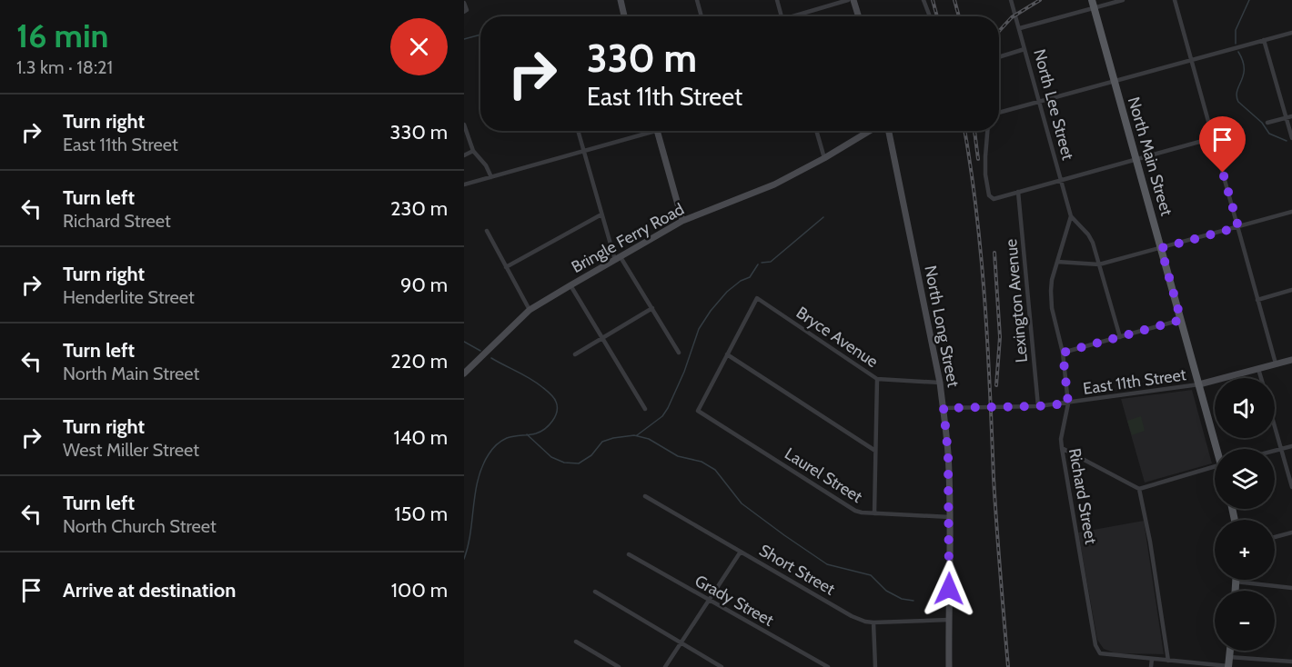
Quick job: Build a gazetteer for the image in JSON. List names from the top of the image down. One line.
{"streets":{"main road":["North Main Street"],"street":["North Lee Street","Bringle Ferry Road","Lexington Avenue","North Long Street","Bryce Avenue","East 11th Street","Laurel Street","Richard Street","Short Street","Grady Street"]},"crossings":[["North Lee Street","Richard Street"],["North Main Street","East 11th Street"],["Lexington Avenue","East 11th Street"],["North Long Street","Bryce Avenue"],["North Long Street","East 11th Street"],["North Long Street","Laurel Street"],["North Long Street","Short Street"],["Bryce Avenue","Laurel Street"],["East 11th Street","Richard Street"]],"page":{"heading":["16 min","1.3 km · 18:21"],"turn":["330 m","East 11th Street"],"list":[{"name":"Turn right","note":"East 11th Street","value":"330 m"},{"name":"Turn left","note":"Richard Street","value":"230 m"},{"name":"Turn right","note":"Henderlite Street","value":"90 m"},{"name":"Turn left","note":"North Main Street","value":"220 m"},{"name":"Turn right","note":"West Miller Street","value":"140 m"},{"name":"Turn left","note":"North Church Street","value":"150 m"},{"name":"Arrive at destination","value":"100 m"}],"map_buttons":["+","−"]}}
